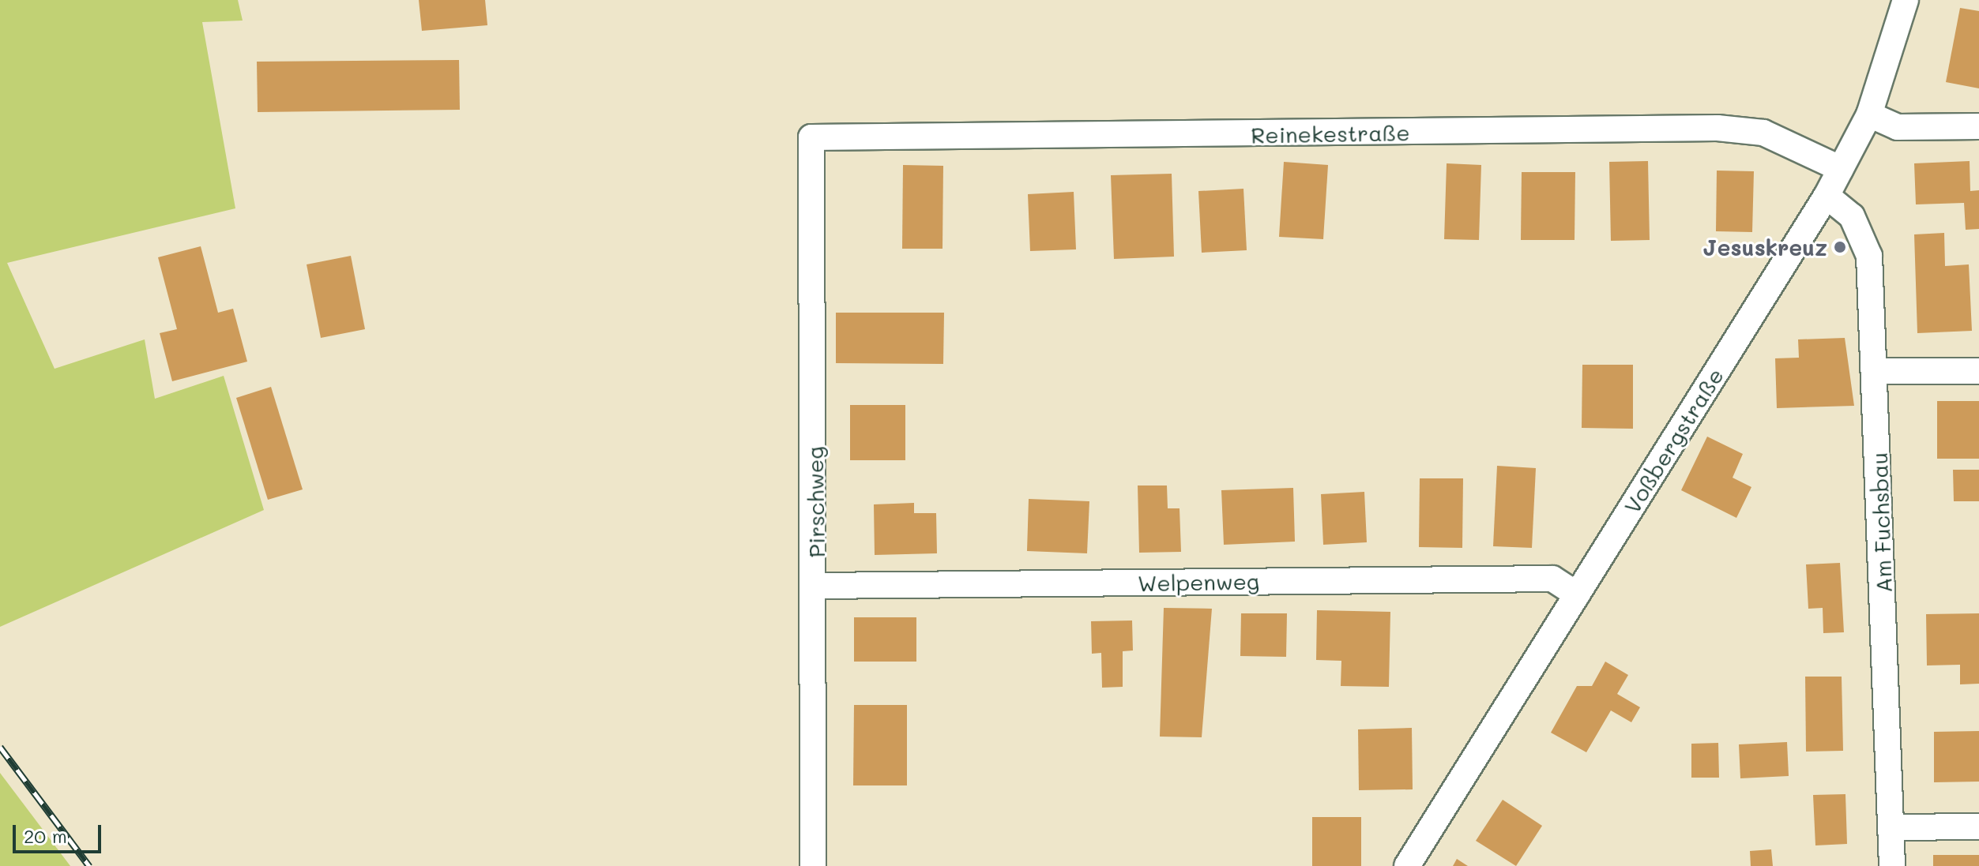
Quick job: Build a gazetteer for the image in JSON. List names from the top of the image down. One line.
{"streets":{"street":["Reinekestraße","Voßbergstraße","Pirschweg","Am Fuchsbau","Welpenweg"]},"crossings":[["Reinekestraße","Voßbergstraße"],["Reinekestraße","Pirschweg"],["Voßbergstraße","Am Fuchsbau"],["Voßbergstraße","Welpenweg"],["Pirschweg","Welpenweg"]],"places":["Jesuskreuz"],"scale_bar":"20 m"}
